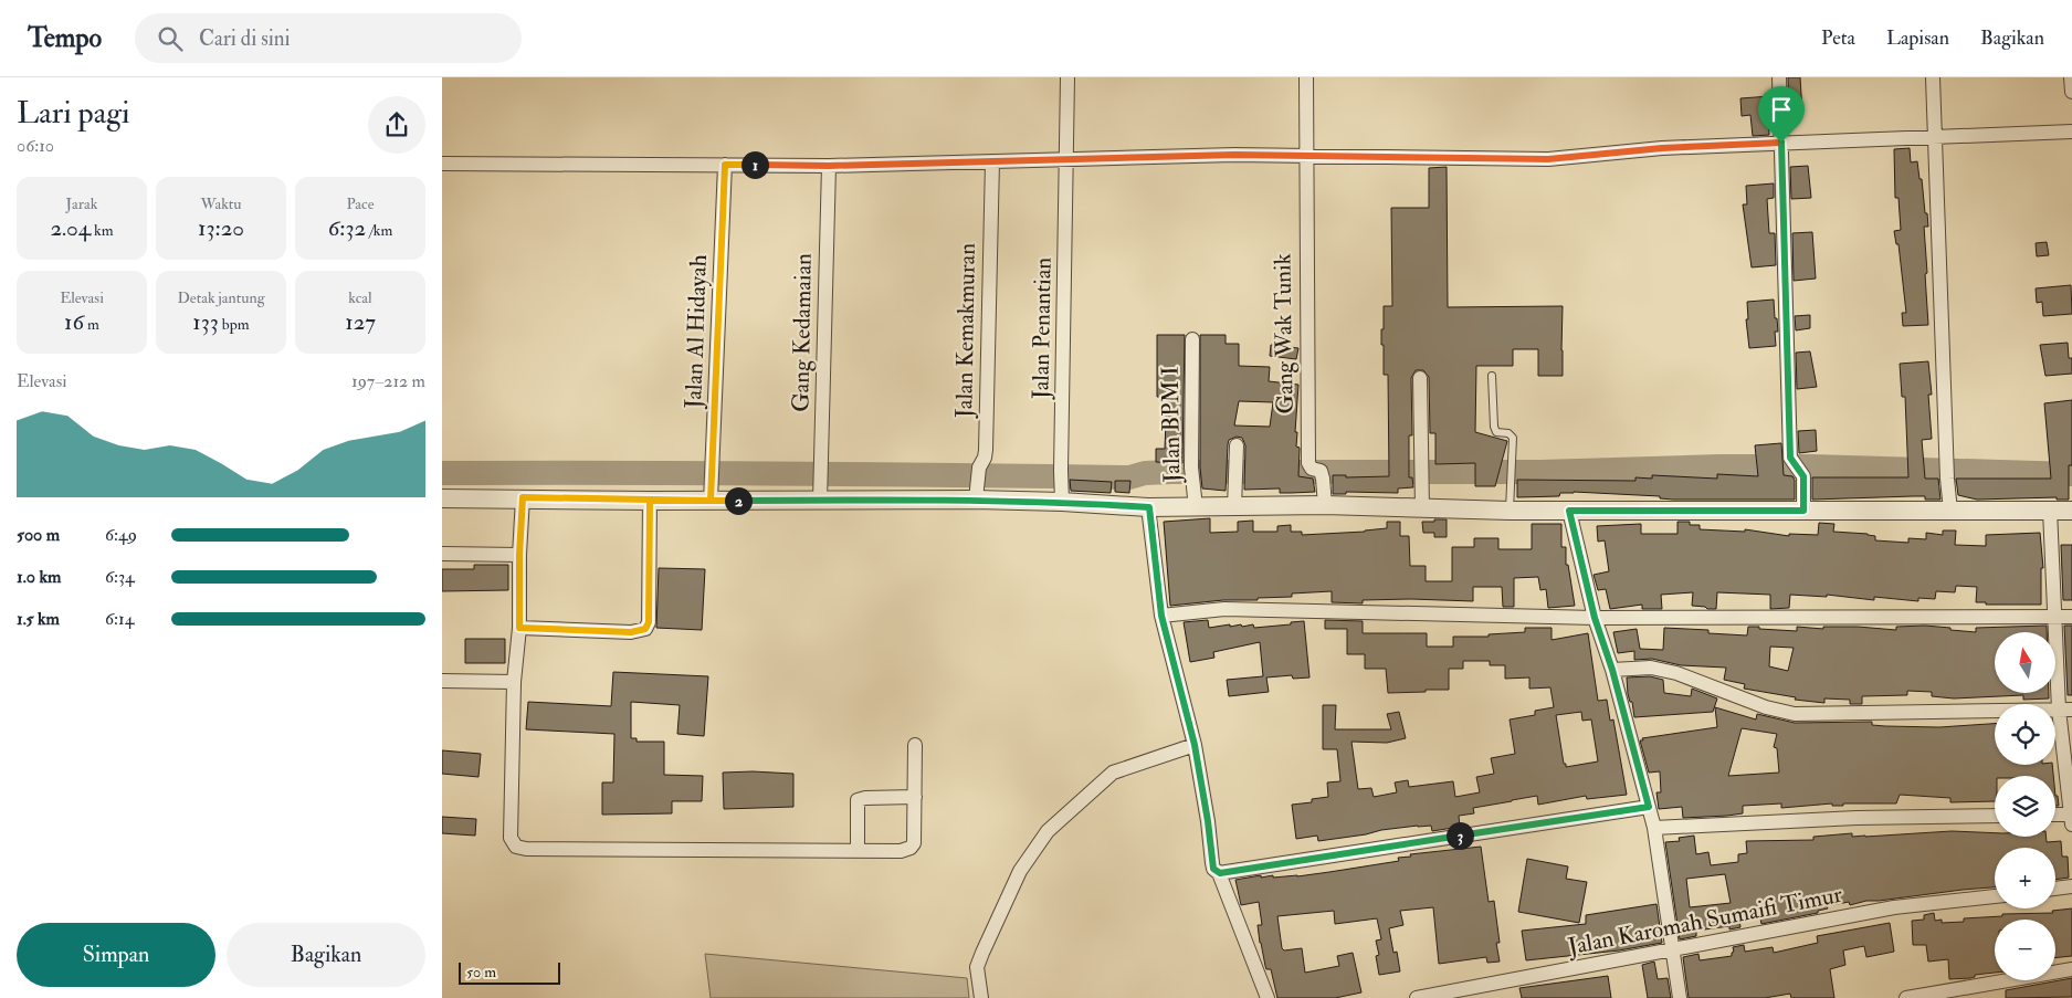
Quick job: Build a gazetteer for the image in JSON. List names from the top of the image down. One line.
{"streets":{"street":["Jalan Penantian","Jalan Kemakmuran","Jalan Al Hidayah","Gang Kedamaian","Gang Wak Tunik","Jalan BPM I","Jalan Karomah Sumaifi Timur"]},"scale_bar":"50 m","north":"top","page":{"header":"Tempo","search":"Cari di sini","nav":["Peta","Lapisan","Bagikan"],"heading":["Lari pagi","06:10"],"pins":["1","2","3"],"stats":[["Jarak","2.04 km"],["Waktu","13:20"],["Pace","6:32 /km"],["Elevasi","16 m"],["Detak jantung","133 bpm"],["kcal","127"]],"chart":["Elevasi","197–212 m"],"list":[{"name":"500 m","note":"6:49"},{"name":"1.0 km","note":"6:34"},{"name":"1.5 km","note":"6:14"}],"map_buttons":["+","−"],"buttons":["Simpan","Bagikan"],"scale":"50 m"}}
